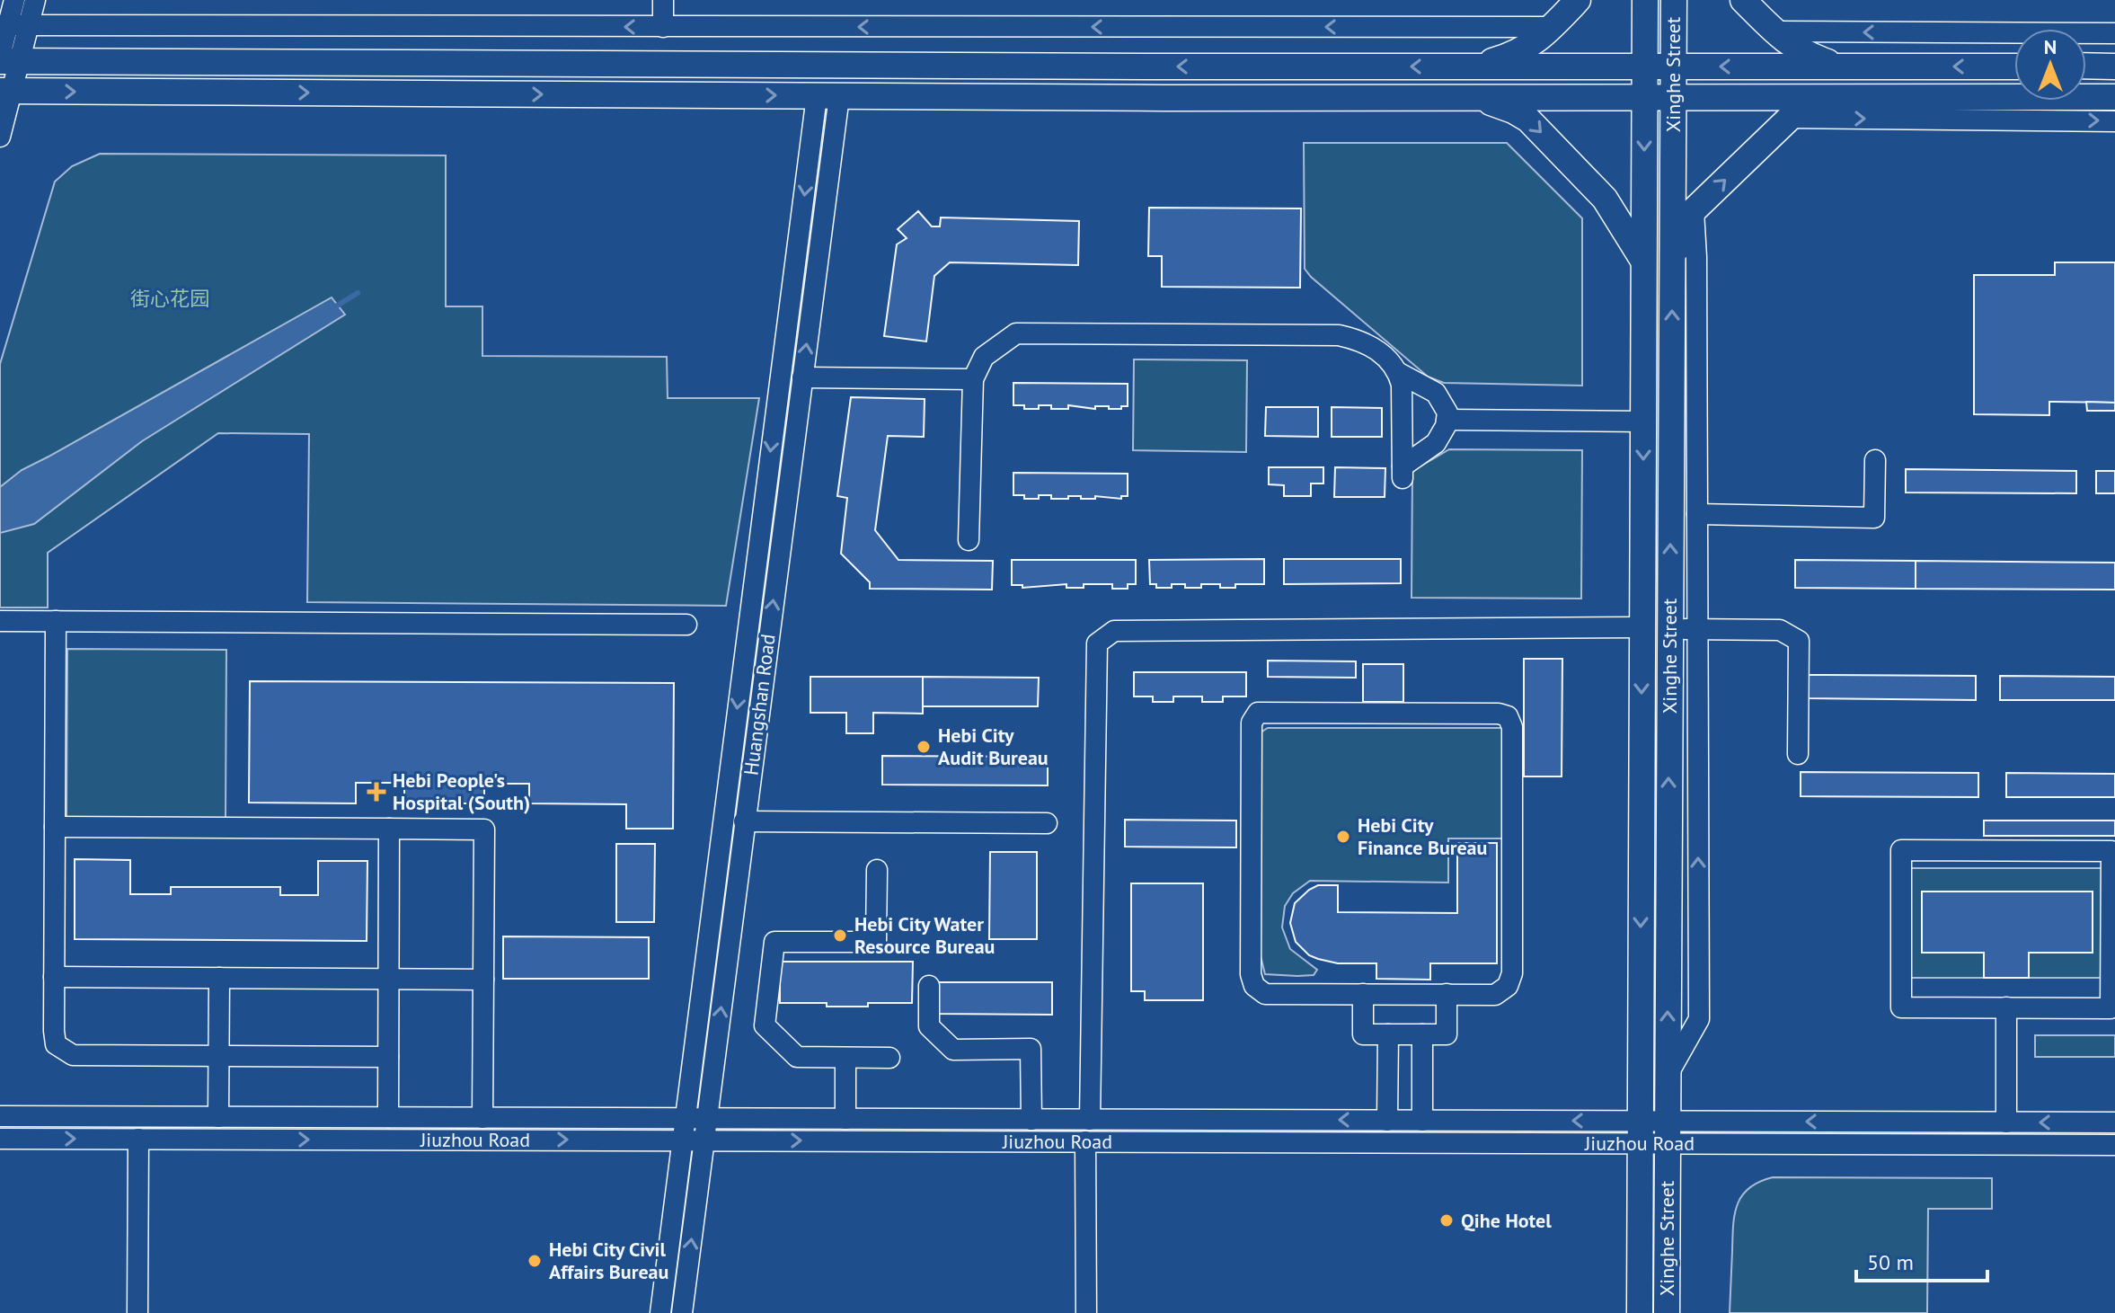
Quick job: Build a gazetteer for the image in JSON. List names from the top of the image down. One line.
{"streets":{"main road":["Xinghe Street"],"street":["Huangshan Road","Jiuzhou Road"]},"crossings":[["Xinghe Street","Jiuzhou Road"],["Huangshan Road","Jiuzhou Road"]],"parks":["街心花园"],"places":{"other":["Hebi City Audit Bureau","Hebi City Finance Bureau","Hebi City Water Resource Bureau","Qihe Hotel","Hebi City Civil Affairs Bureau"],"health":["Hebi People's Hospital (South)"]},"scale_bar":"50 m","north":"top"}
